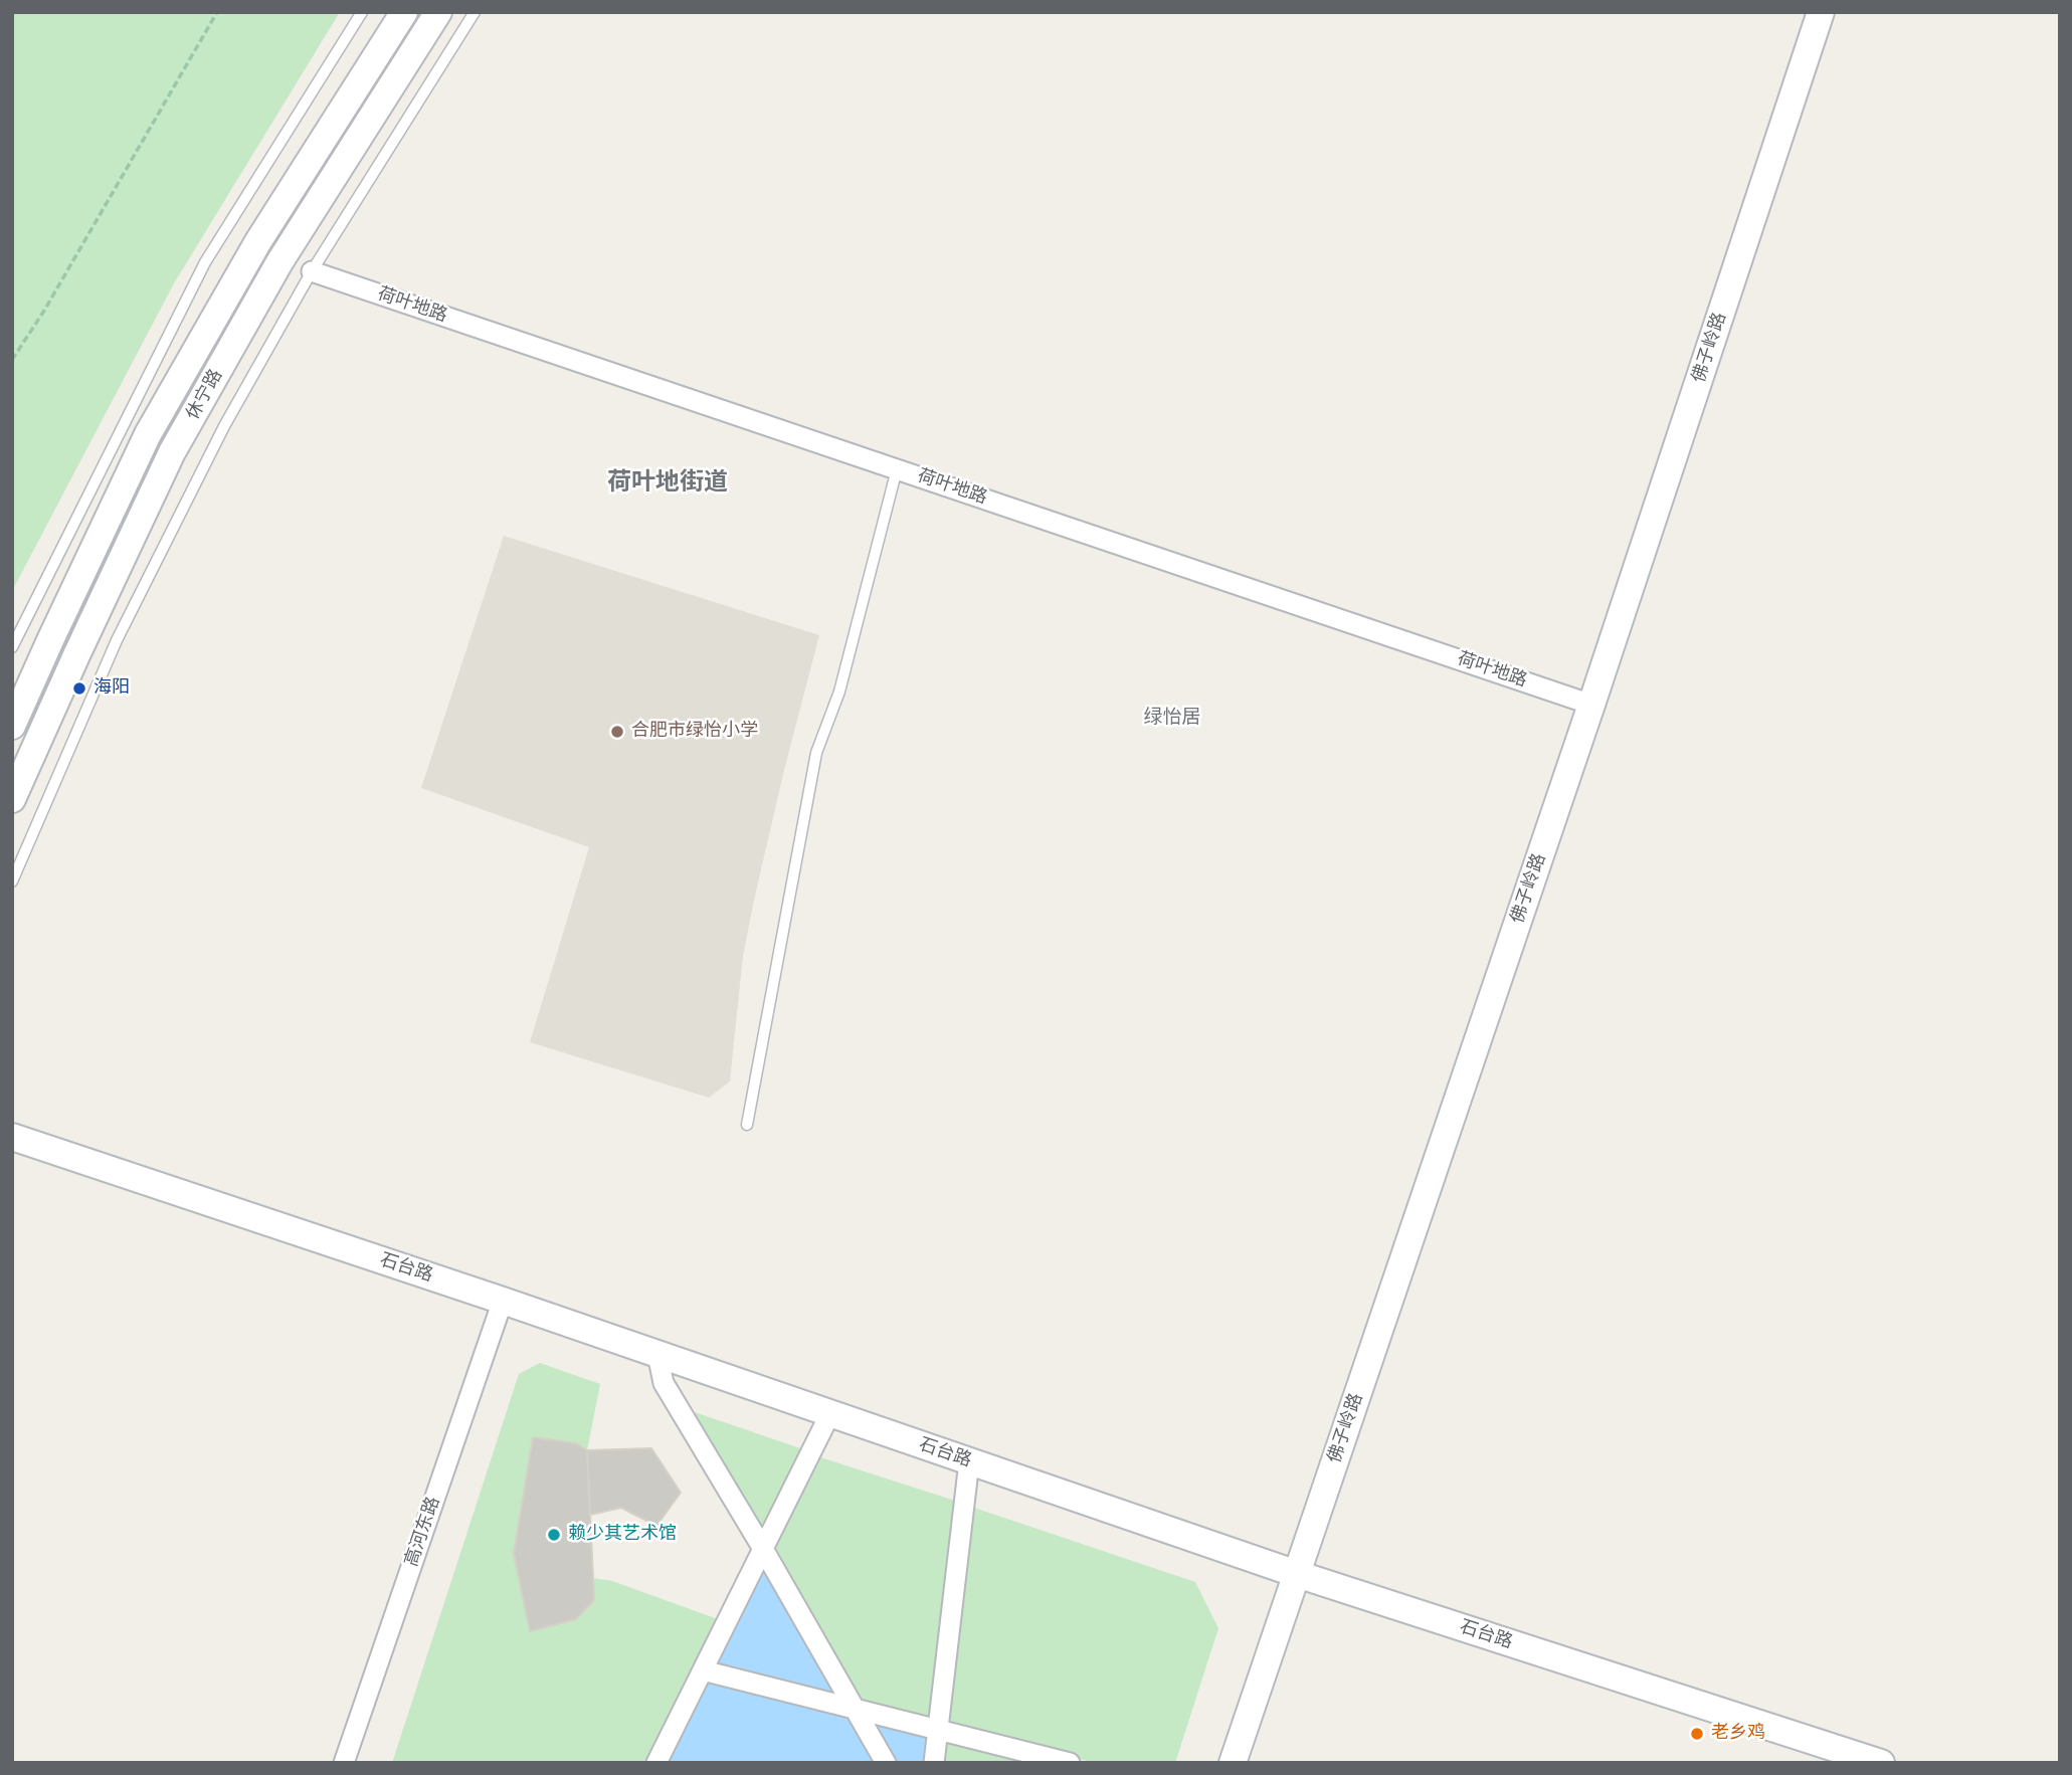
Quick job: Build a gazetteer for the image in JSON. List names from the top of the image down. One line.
{"streets":{"street":["荷叶地路","佛子岭路","休宁路","石台路","高河东路"]},"crossings":[["荷叶地路","佛子岭路"],["佛子岭路","石台路"],["石台路","高河东路"]],"districts":["荷叶地街道","绿怡居"],"places":["海阳","合肥市绿怡小学","赖少其艺术馆","老乡鸡"]}
